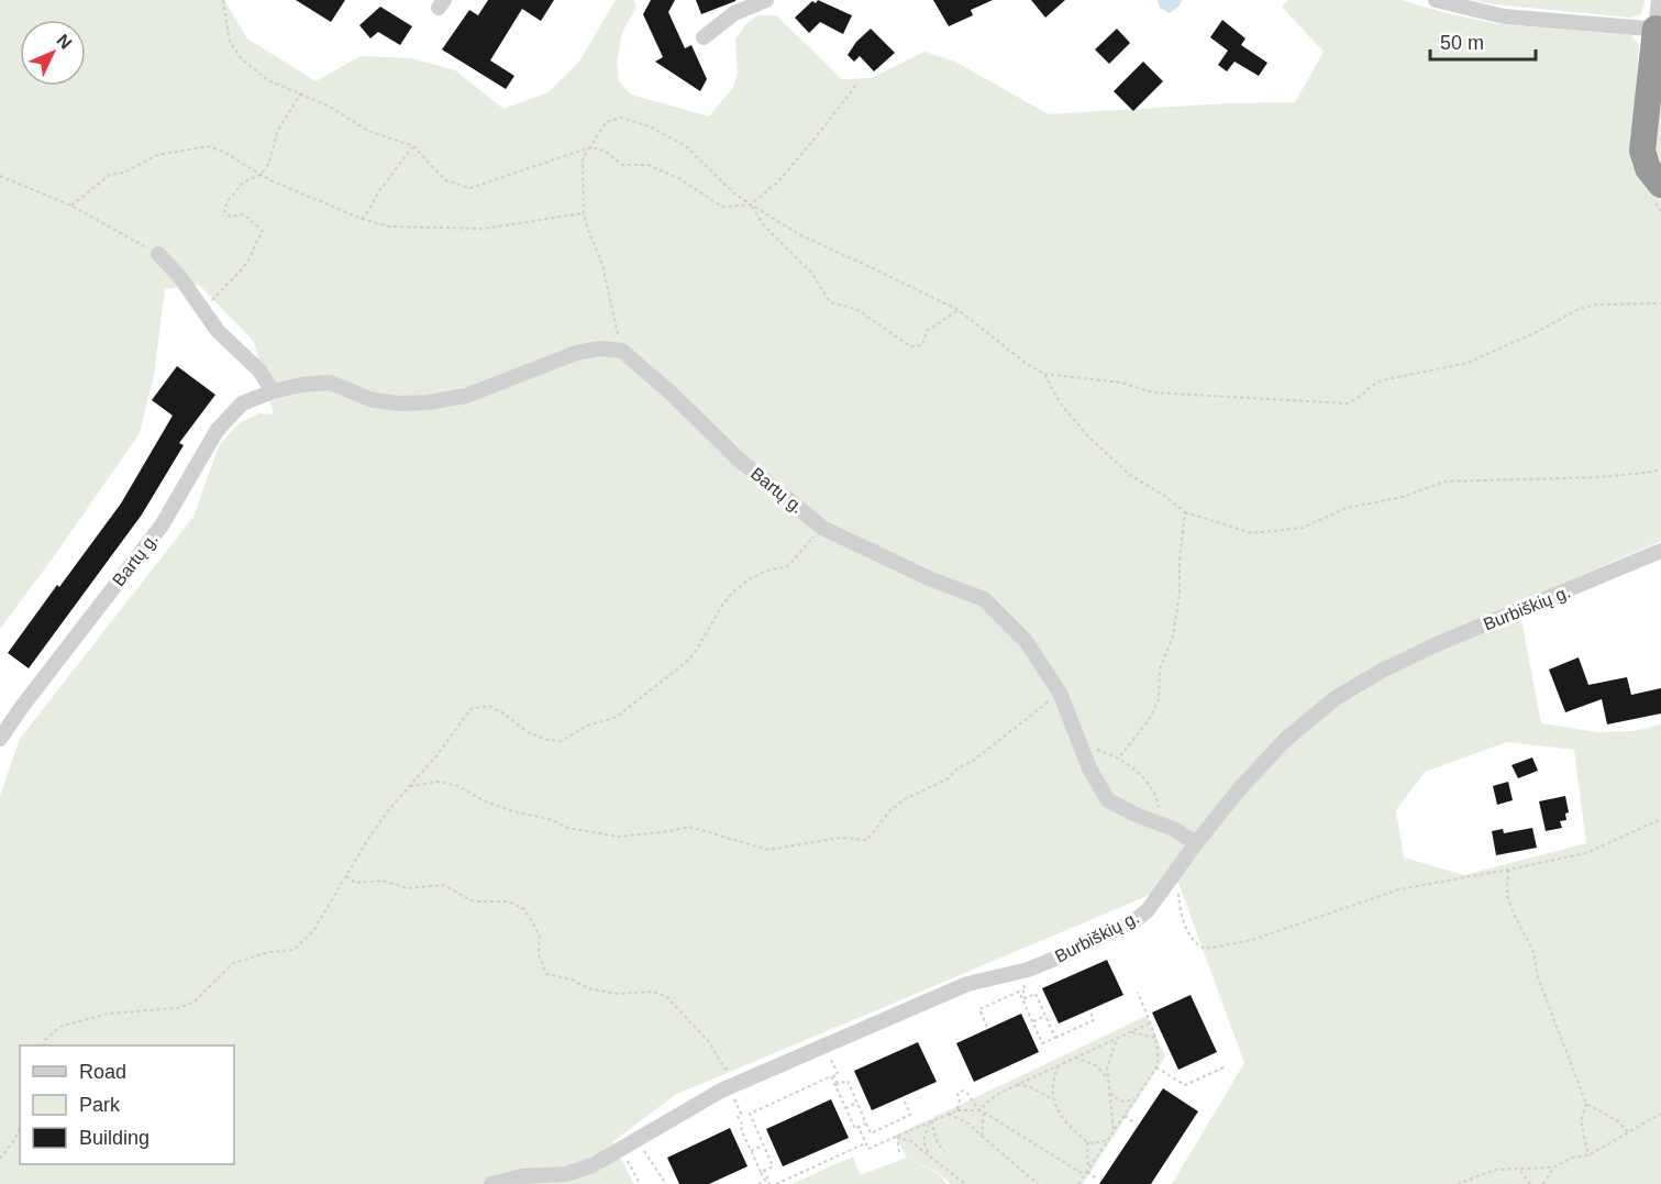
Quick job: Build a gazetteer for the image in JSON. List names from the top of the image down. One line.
{"streets":{"street":["Bartų g.","Burbiškių g."]},"crossings":[["Bartų g.","Burbiškių g."]],"legend":["Road","Park","Building"],"scale_bar":"50 m","north":"top right"}
